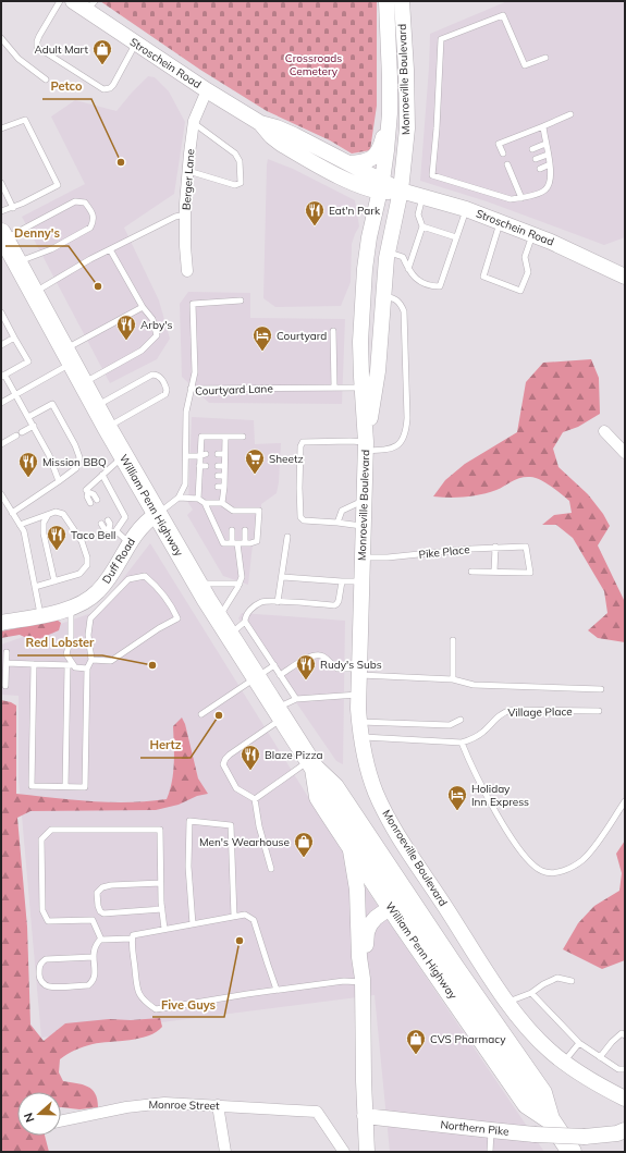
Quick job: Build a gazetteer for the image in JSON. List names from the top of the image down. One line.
{"streets":{"highway":["William Penn Highway"],"main road":["Stroschein Road","Monroeville Boulevard","Duff Road","Northern Pike"],"street":["Berger Lane","Monroe Street"],"lane":["Courtyard Lane","Pike Place","Village Place"]},"crossings":[["Stroschein Road","Monroeville Boulevard"],["Stroschein Road","Berger Lane"],["Monroeville Boulevard","Courtyard Lane"],["Monroeville Boulevard","Pike Place"],["Monroeville Boulevard","Village Place"],["William Penn Highway","Duff Road"]],"parks":["Crossroads Cemetery"],"places":{"shop":["Adult Mart","Men's Wearhouse","CVS Pharmacy"],"other":["Petco","Denny's","Red Lobster","Hertz","Five Guys"],"restaurant":["Eat'n Park","Arby's","Mission BBQ","Taco Bell","Rudy's Subs","Blaze Pizza"],"hotel":["Courtyard","Holiday Inn Express"],"supermarket":["Sheetz"]},"north":"left"}
